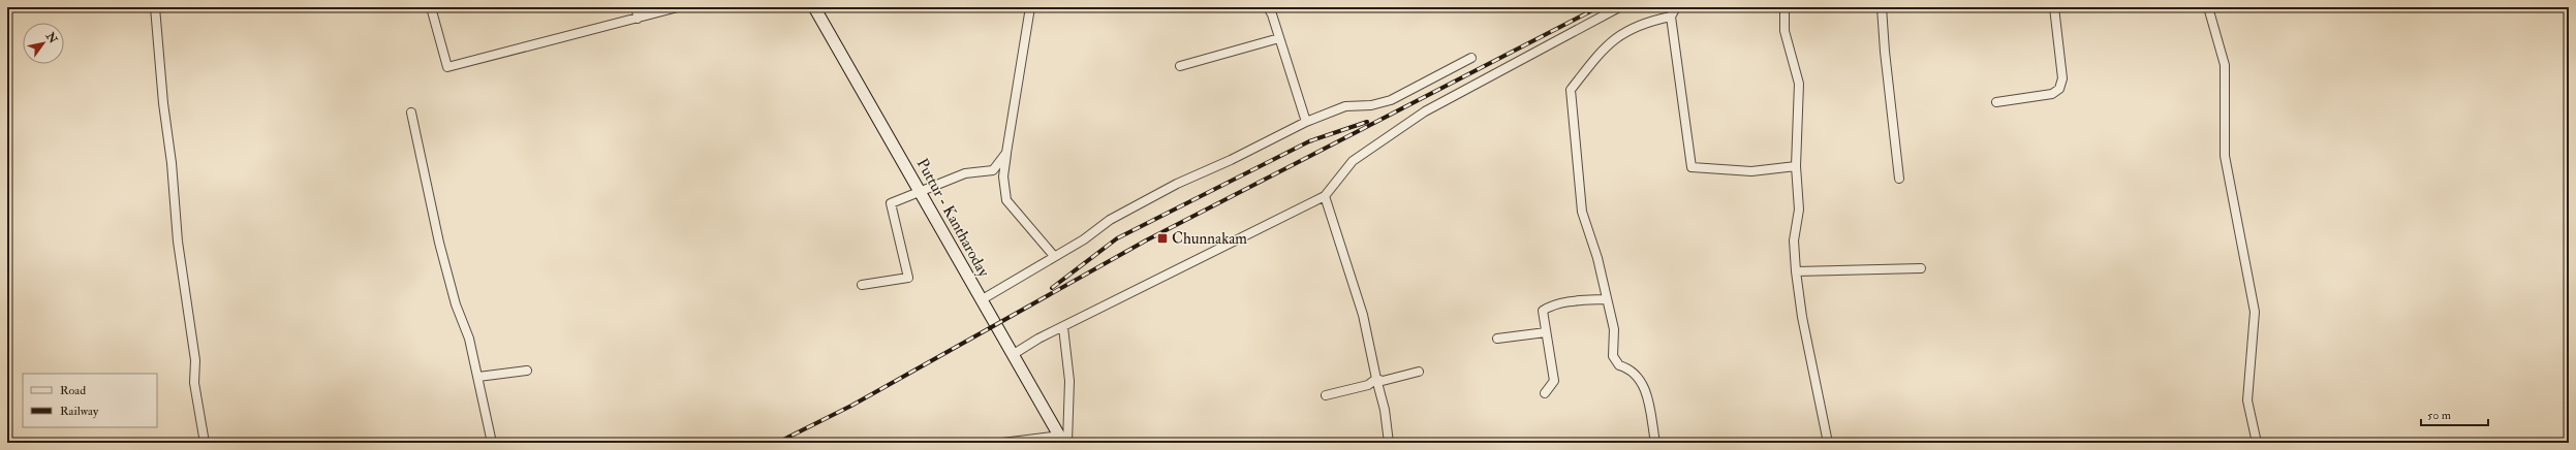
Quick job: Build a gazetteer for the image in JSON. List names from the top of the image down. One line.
{"streets":{"main road":["Puttur - Kantharoday"]},"places":{"transit":["Chunnakam"]},"legend":["Road","Railway"],"scale_bar":"50 m","north":"top right"}
